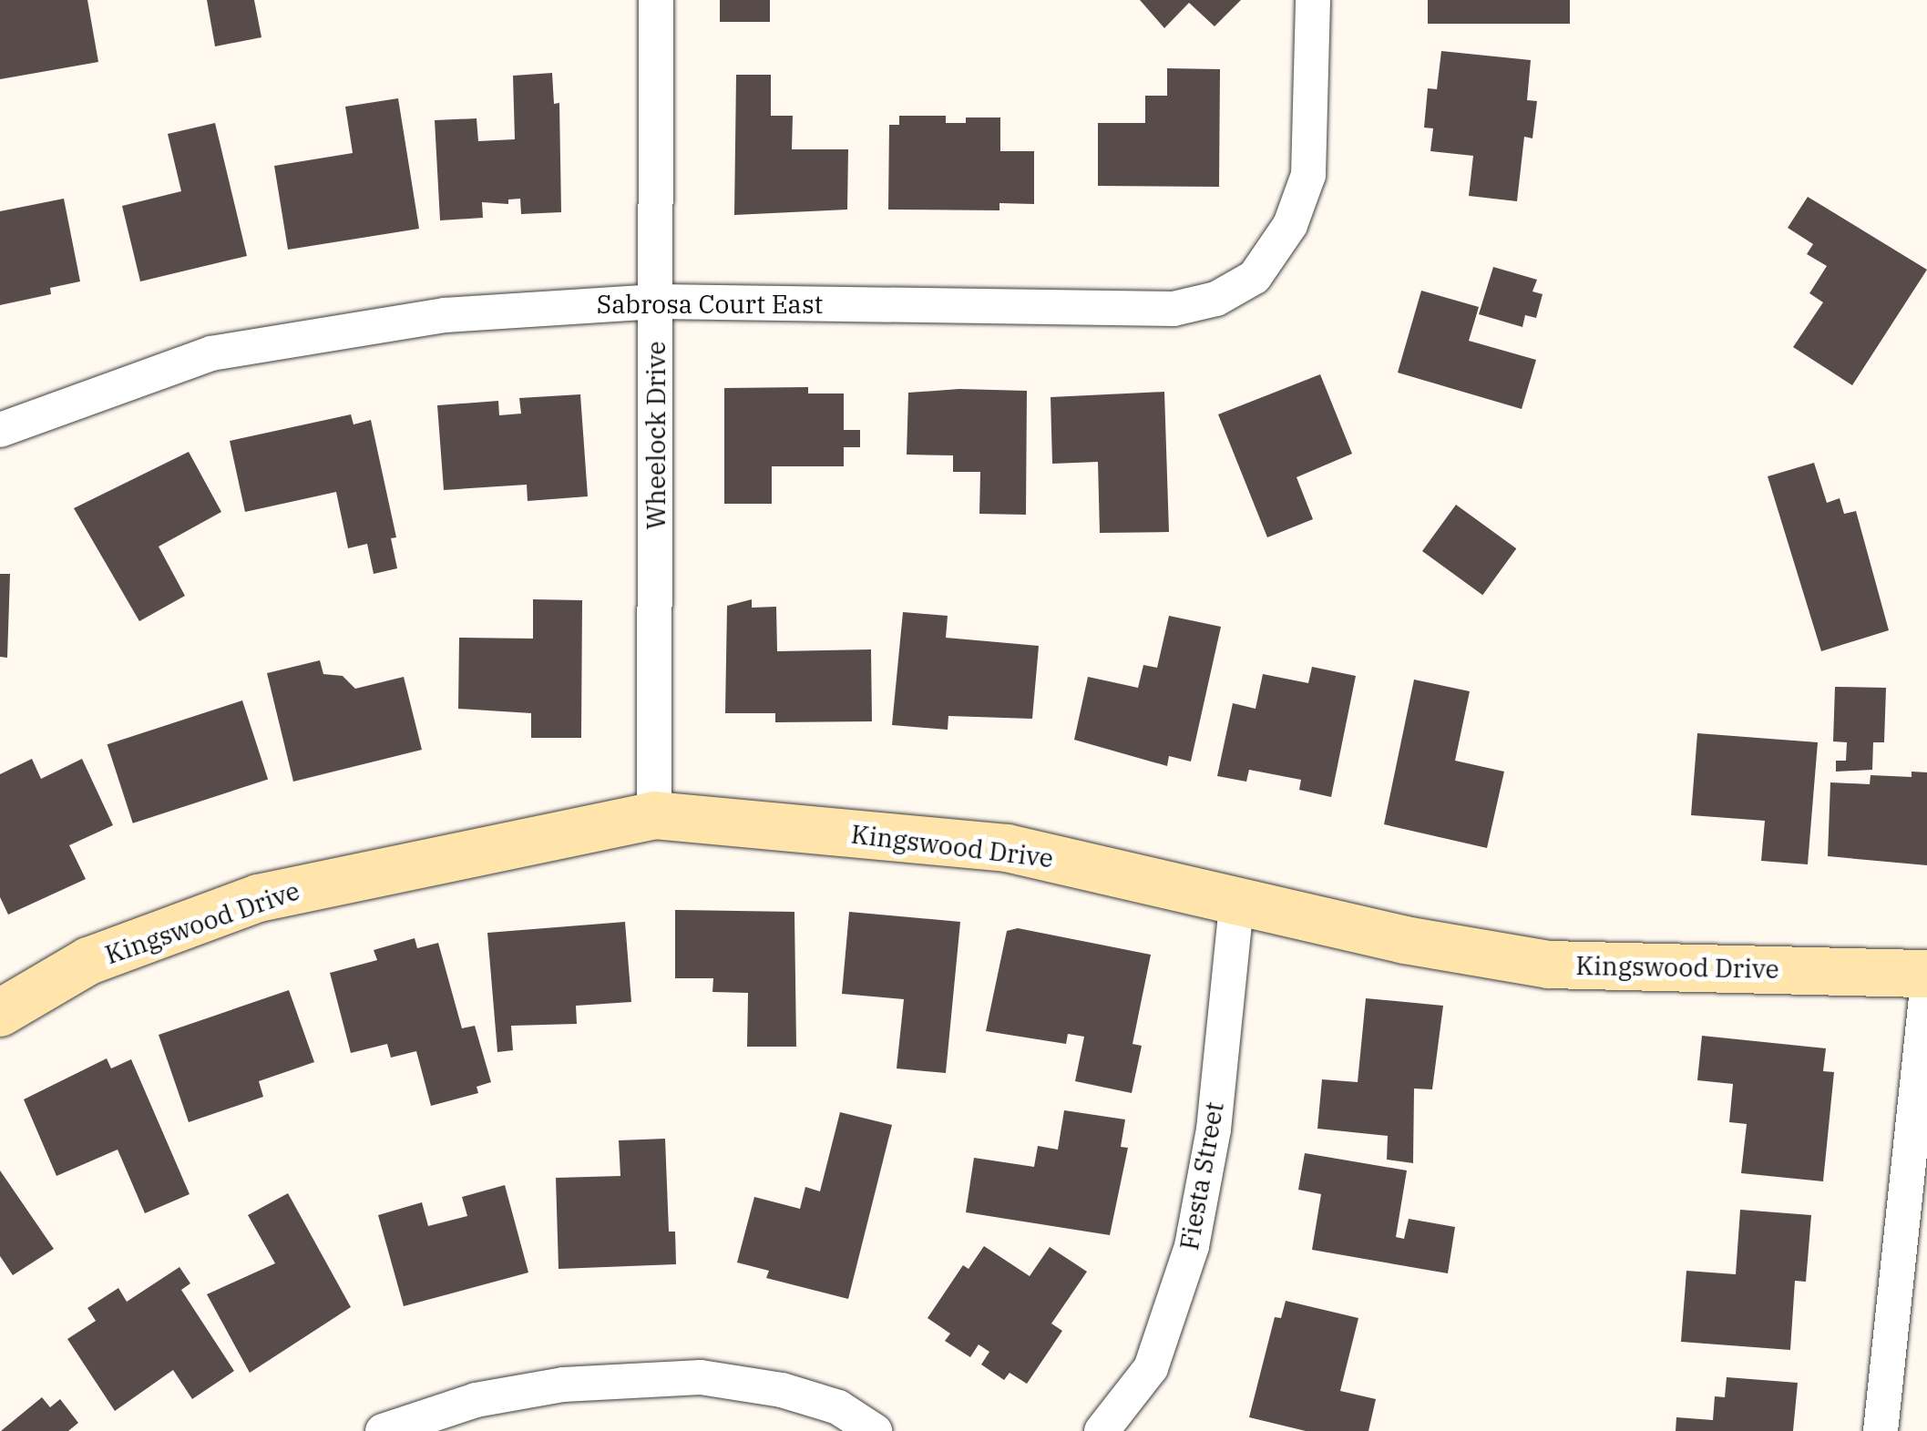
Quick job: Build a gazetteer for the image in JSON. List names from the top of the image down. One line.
{"streets":{"street":["Sabrosa Court East","Wheelock Drive","Kingswood Drive","Fiesta Street"]},"crossings":[["Sabrosa Court East","Wheelock Drive"],["Wheelock Drive","Kingswood Drive"],["Kingswood Drive","Fiesta Street"]]}
